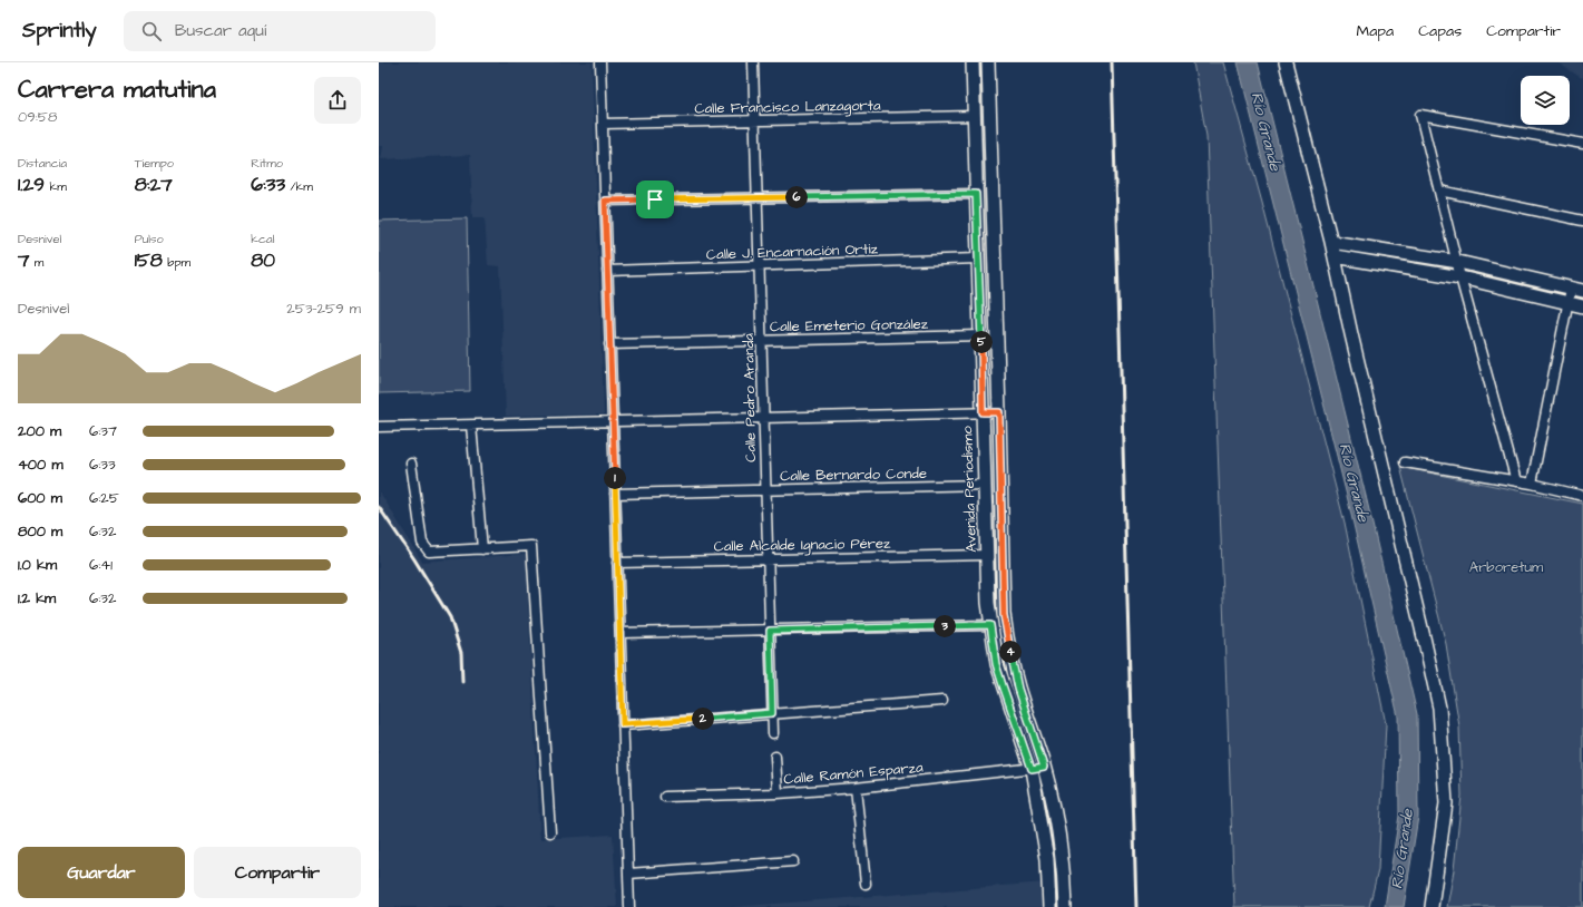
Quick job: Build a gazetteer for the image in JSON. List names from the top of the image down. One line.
{"streets":{"street":["Calle Francisco Lanzagorta","Calle J. Encarnación Ortiz","Calle Emeterio González","Calle Pedro Aranda","Calle Bernardo Conde","Avenida Periodismo","Calle Alcalde Ignacio Pérez","Calle Ramón Esparza"]},"crossings":[["Calle Francisco Lanzagorta","Calle Pedro Aranda"],["Calle Francisco Lanzagorta","Avenida Periodismo"],["Calle J. Encarnación Ortiz","Calle Pedro Aranda"],["Calle J. Encarnación Ortiz","Avenida Periodismo"],["Calle Emeterio González","Calle Pedro Aranda"],["Calle Emeterio González","Avenida Periodismo"],["Calle Pedro Aranda","Calle Bernardo Conde"],["Calle Pedro Aranda","Calle Alcalde Ignacio Pérez"],["Calle Bernardo Conde","Avenida Periodismo"],["Avenida Periodismo","Calle Alcalde Ignacio Pérez"],["Avenida Periodismo","Calle Ramón Esparza"]],"water":["Río Grande"],"parks":["Arboretum"],"page":{"header":"Sprintly","search":"Buscar aquí","nav":["Mapa","Capas","Compartir"],"heading":["Carrera matutina","09:58"],"stats":[["Distancia","1.29 km"],["Tiempo","8:27"],["Ritmo","6:33 /km"],["Desnivel","7 m"],["Pulso","158 bpm"],["kcal","80"]],"pins":["6","5","1","3","4","2"],"chart":["Desnivel","253–259 m"],"list":[{"name":"200 m","note":"6:37"},{"name":"400 m","note":"6:33"},{"name":"600 m","note":"6:25"},{"name":"800 m","note":"6:32"},{"name":"1.0 km","note":"6:41"},{"name":"1.2 km","note":"6:32"}],"buttons":["Guardar","Compartir"]}}
